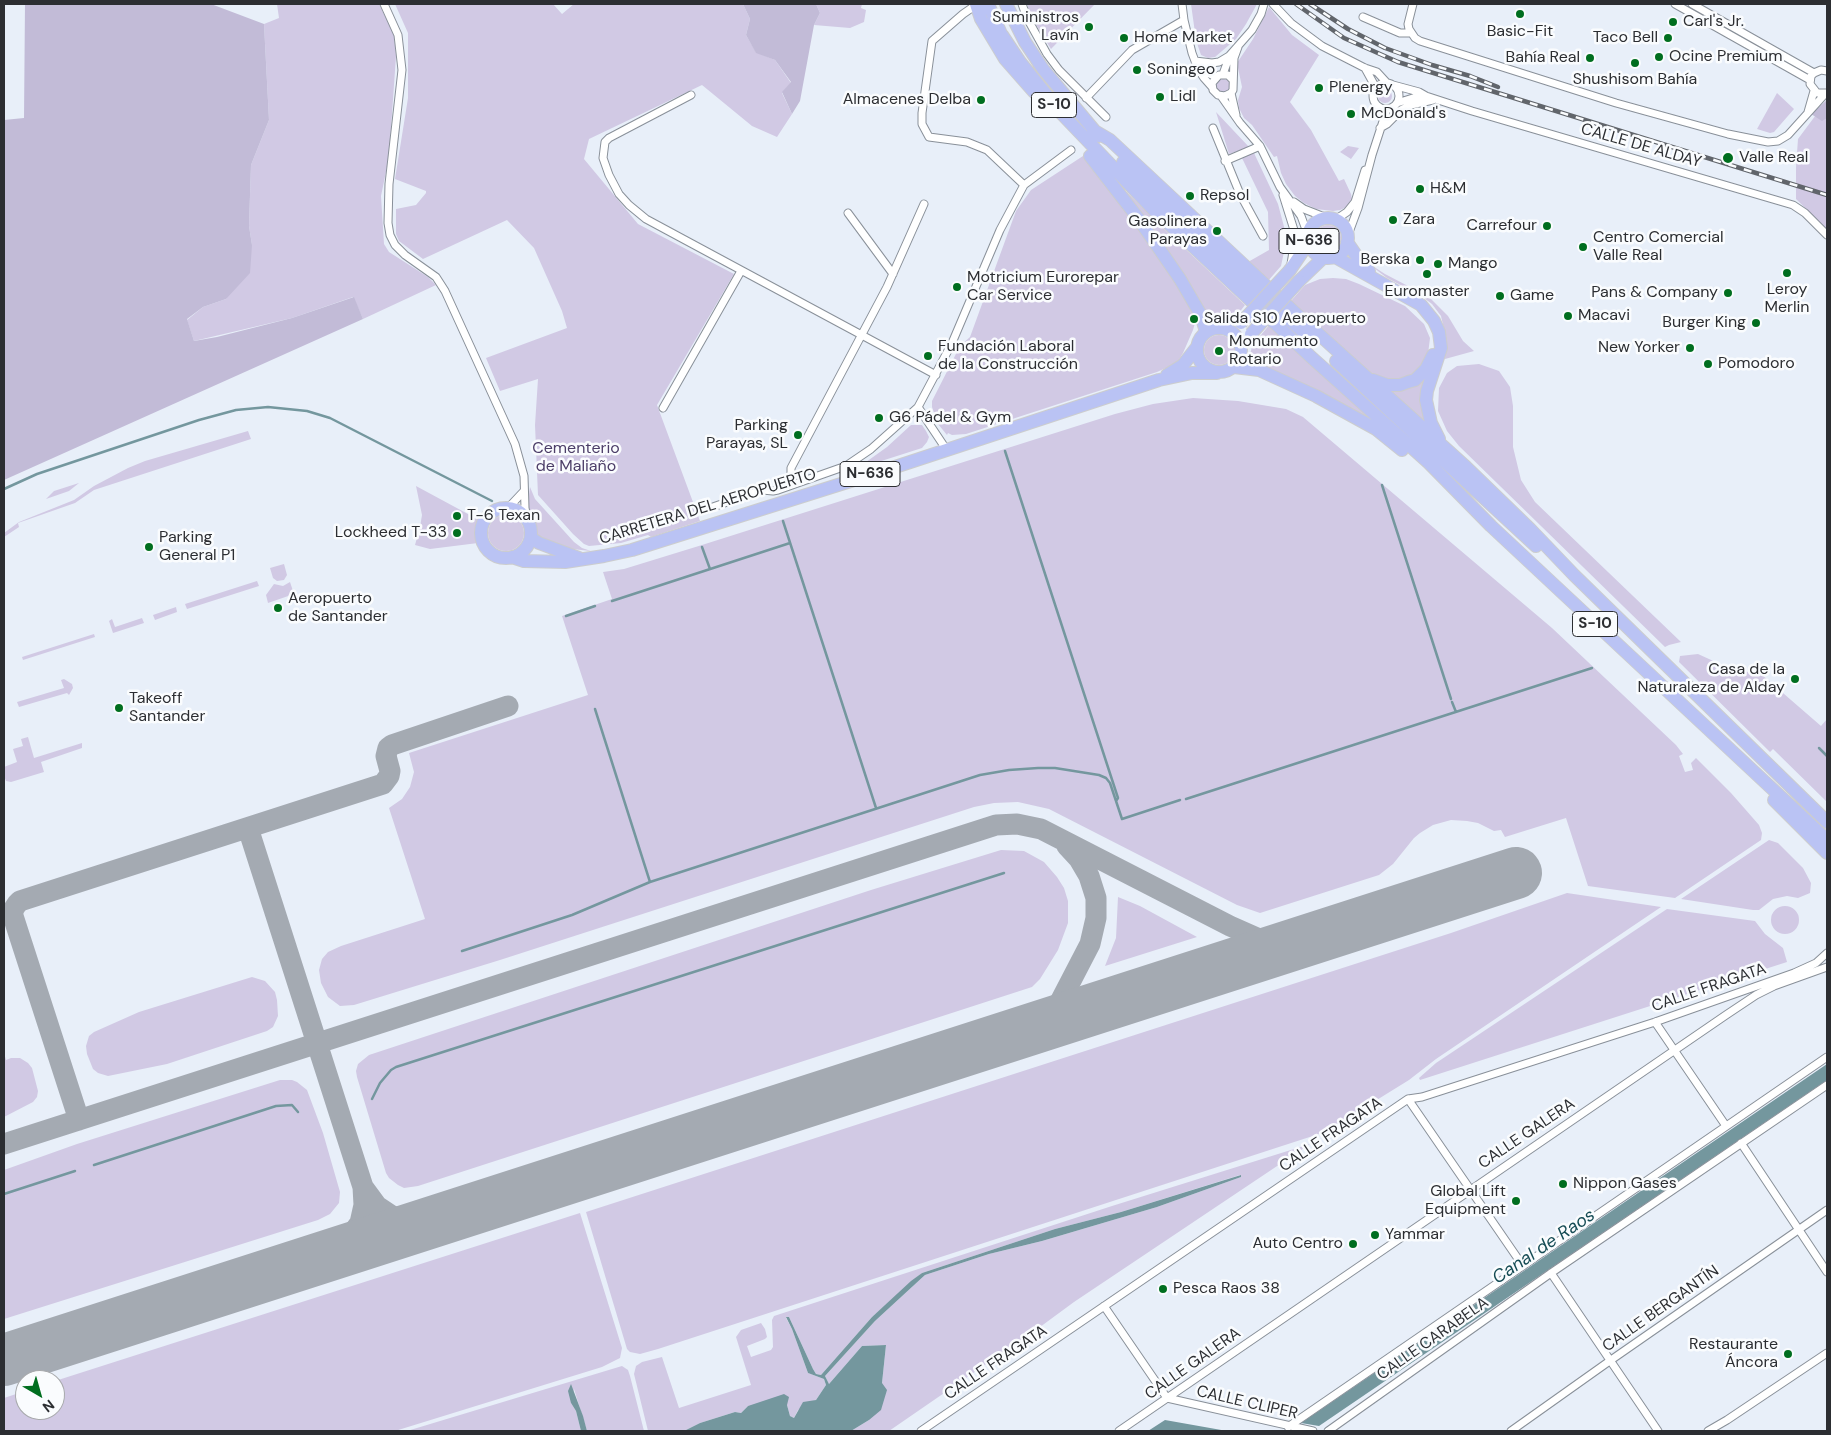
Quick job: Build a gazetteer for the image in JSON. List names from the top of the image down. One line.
{"streets":{"highway":["S-10","N-636","CARRETERA DEL AEROPUERTO"],"street":["CALLE DE ALDAY","CALLE FRAGATA","CALLE GALERA","CALLE BERGANTÍN","CALLE CARABELA","CALLE CLIPER"]},"crossings":[["N-636","CARRETERA DEL AEROPUERTO"],["CALLE FRAGATA","CALLE GALERA"],["CALLE GALERA","CALLE CLIPER"]],"water":["Canal de Raos"],"parks":["Cementerio de Maliaño"],"places":["Basic-Fit","Carl's Jr.","Suministros Lavín","Home Market","Taco Bell","Ocine Premium","Bahía Real","Shushisom Bahía","Soningeo","Plenergy","Lidl","Almacenes Delba","McDonald's","Valle Real","H&M","Repsol","Zara","Carrefour","Gasolinera Parayas","Centro Comercial Valle Real","Berska","Mango","Leroy Merlin","Euromaster","Motricium Eurorepar Car Service","Pans & Company","Game","Macavi","Salida S10 Aeropuerto","Burger King","New Yorker","Monumento Rotario","Fundación Laboral de la Construcción","Pomodoro","G6 Pádel & Gym","Parking Parayas, SL","T-6 Texan","Lockheed T-33","Parking General P1","Aeropuerto de Santander","Casa de la Naturaleza de Alday","Takeoff Santander","Nippon Gases","Global Lift Equipment","Yammar","Auto Centro","Pesca Raos 38","Restaurante Áncora"],"north":"bottom right"}
